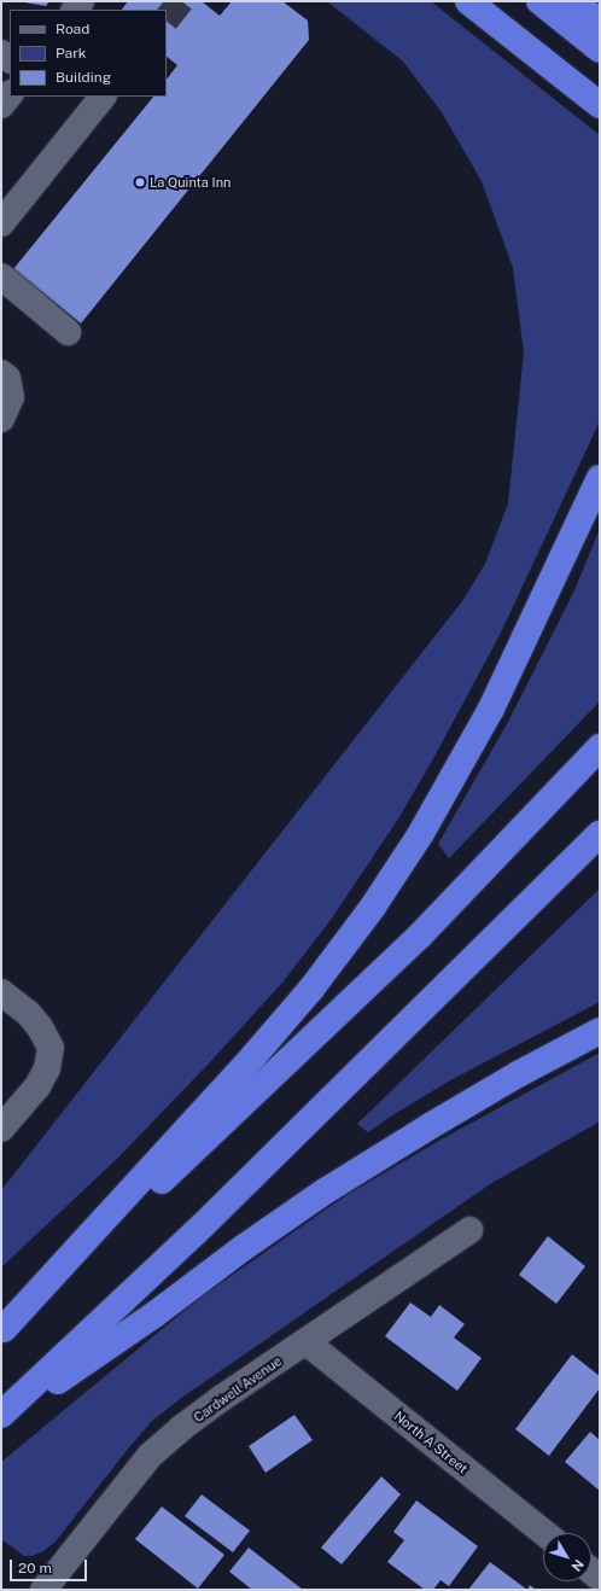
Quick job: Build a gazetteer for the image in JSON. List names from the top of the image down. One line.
{"streets":{"street":["Cardwell Avenue","North A Street"]},"crossings":[["Cardwell Avenue","North A Street"]],"places":["La Quinta Inn"],"legend":["Road","Park","Building"],"scale_bar":"20 m","north":"bottom right"}
